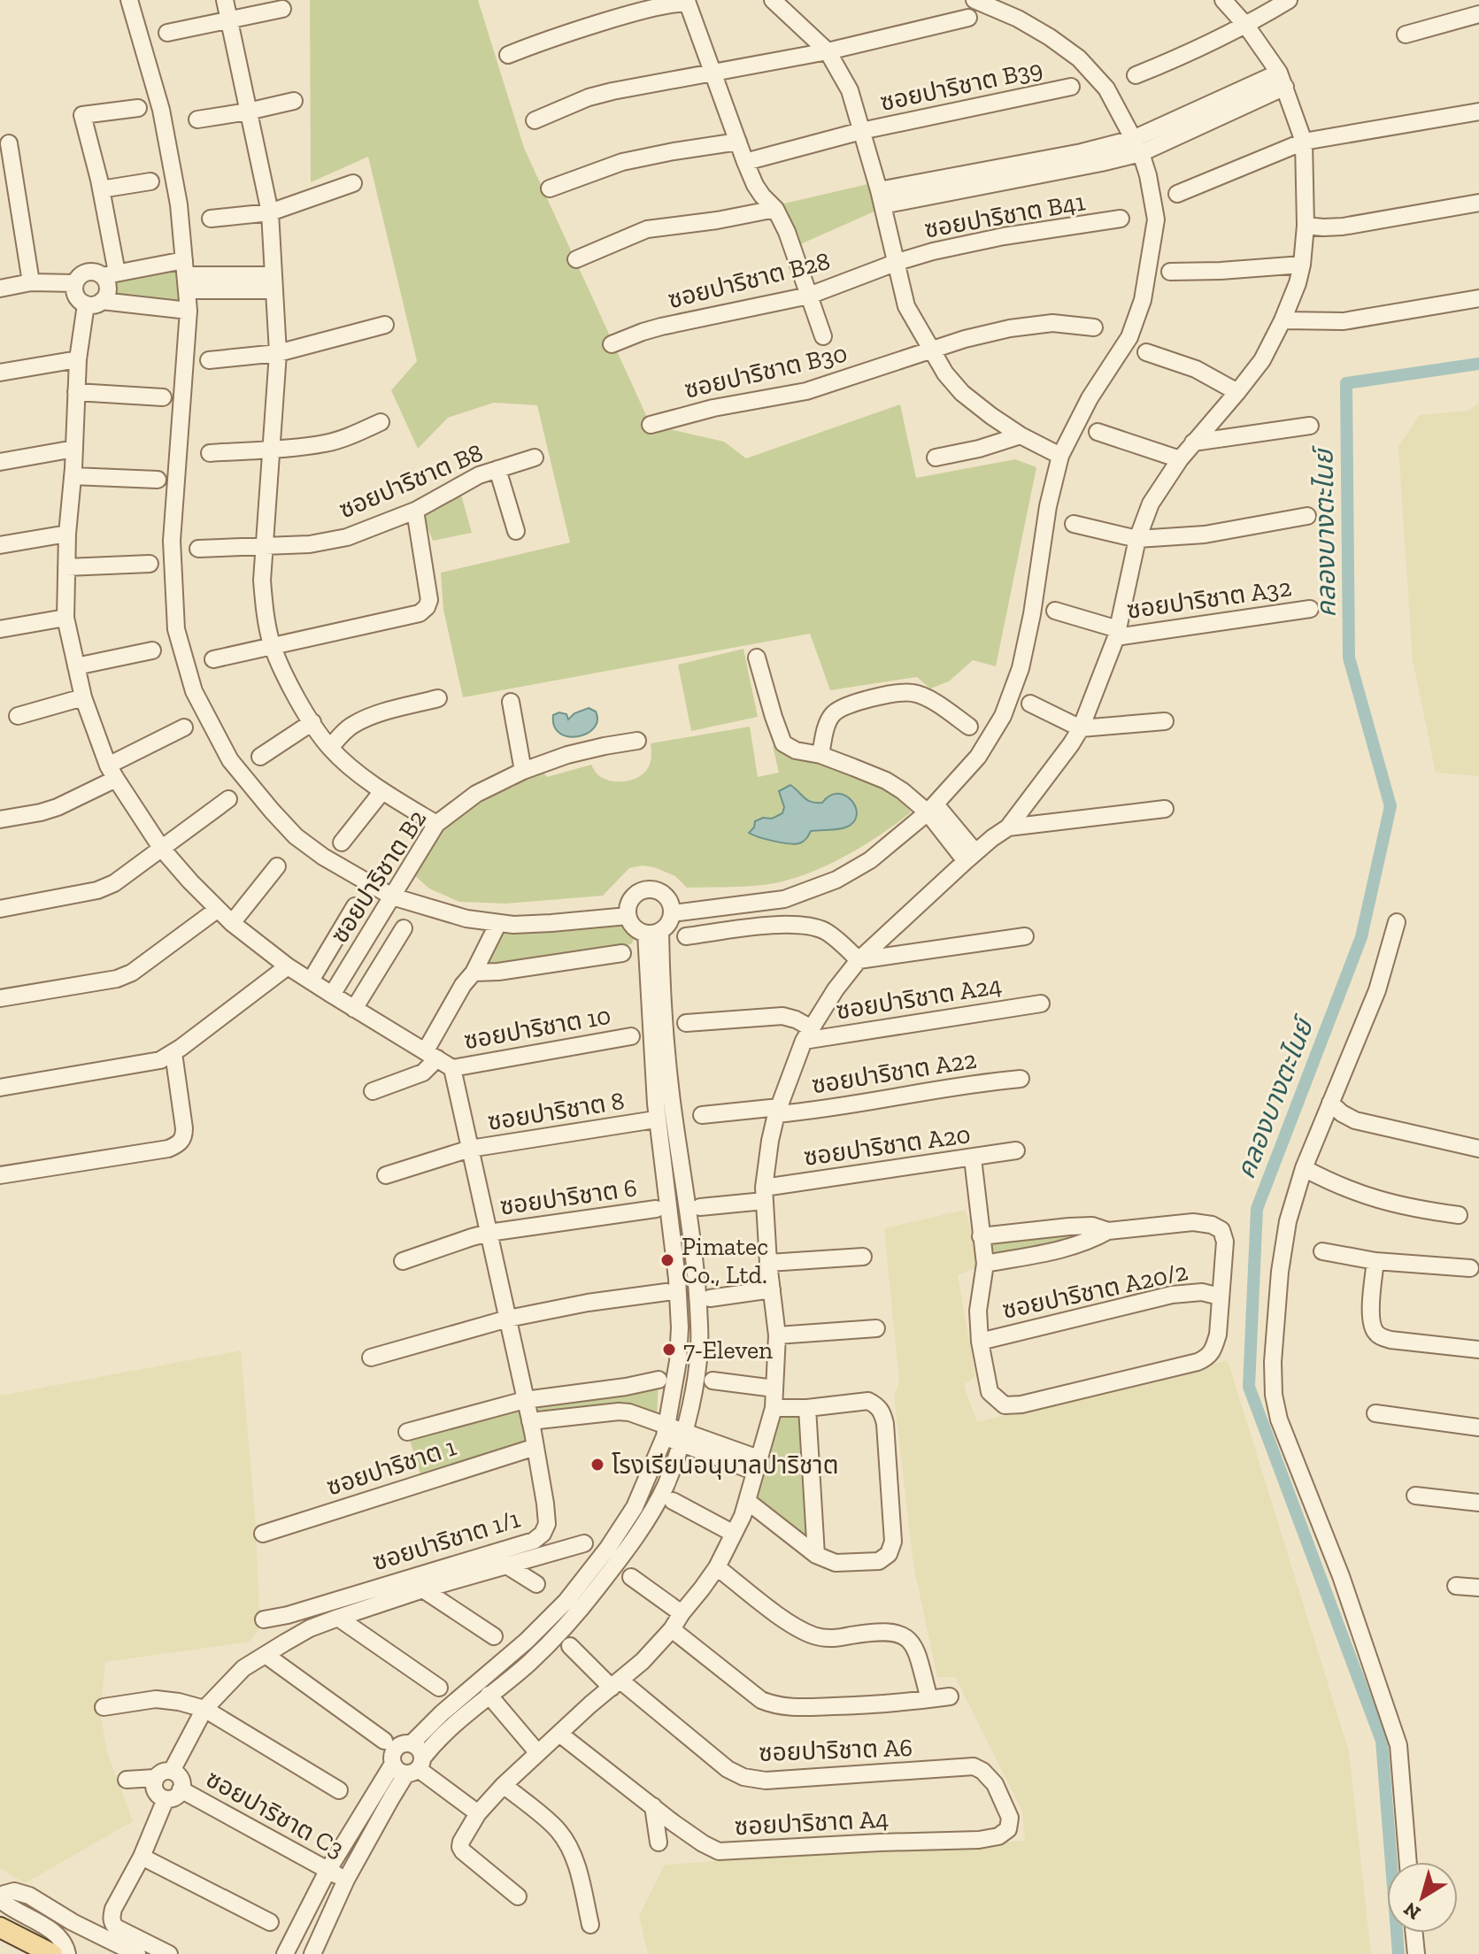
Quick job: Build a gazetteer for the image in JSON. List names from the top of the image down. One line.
{"streets":{"street":["ซอยปาริชาต B39","ซอยปาริชาต B41","ซอยปาริชาต B28","ซอยปาริชาต B30","ซอยปาริชาต B8","ซอยปาริชาต A32","ซอยปาริชาต B2","ซอยปาริชาต A24","ซอยปาริชาต 10","ซอยปาริชาต A22","ซอยปาริชาต 8","ซอยปาริชาต A20","ซอยปาริชาต 6","ซอยปาริชาต A20/2","ซอยปาริชาต 1","ซอยปาริชาต 1/1","ซอยปาริชาต A6","ซอยปาริชาต C3","ซอยปาริชาต A4"]},"crossings":[["ซอยปาริชาต B41","ซอยปาริชาต B28"],["ซอยปาริชาต 10","ซอยปาริชาต 1/1"],["ซอยปาริชาต 8","ซอยปาริชาต 1/1"],["ซอยปาริชาต 6","ซอยปาริชาต 1/1"],["ซอยปาริชาต 1","ซอยปาริชาต 1/1"],["ซอยปาริชาต A6","ซอยปาริชาต A4"]],"water":["คลองบางตะไนย์"],"places":["Pimatec Co., Ltd.","7-Eleven","โรงเรียนอนุบาลปาริชาต"],"north":"bottom left"}
